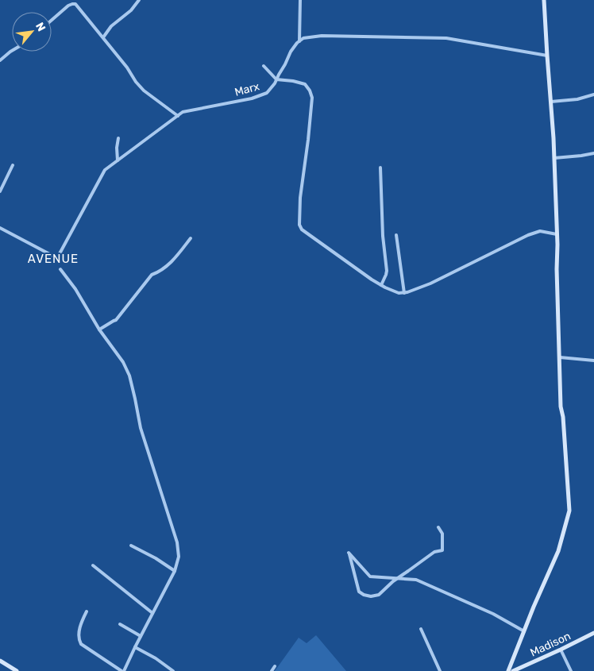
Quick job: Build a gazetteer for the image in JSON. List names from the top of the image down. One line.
{"streets":{"street":["Marx","Madison"]},"districts":["AVENUE"],"north":"top right"}
